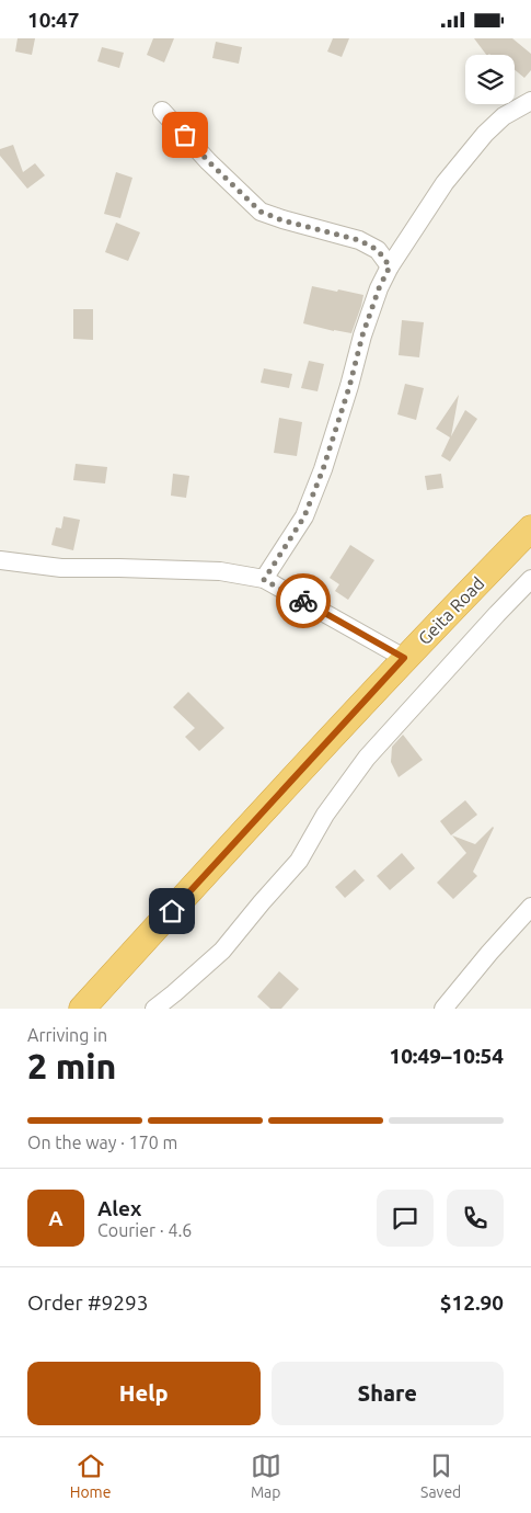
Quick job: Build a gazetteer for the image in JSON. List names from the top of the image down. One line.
{"streets":{"highway":["Geita Road"]},"page":{"status":"10:47","heading":["2 min","Arriving in","10:49–10:54"],"panel":["Alex","Courier · 4.6","Order #9293","$12.90"],"bar":"On the way · 170 m","round":"A","buttons":["Help","Share"],"tabs":["Home","Map","Saved"]}}
